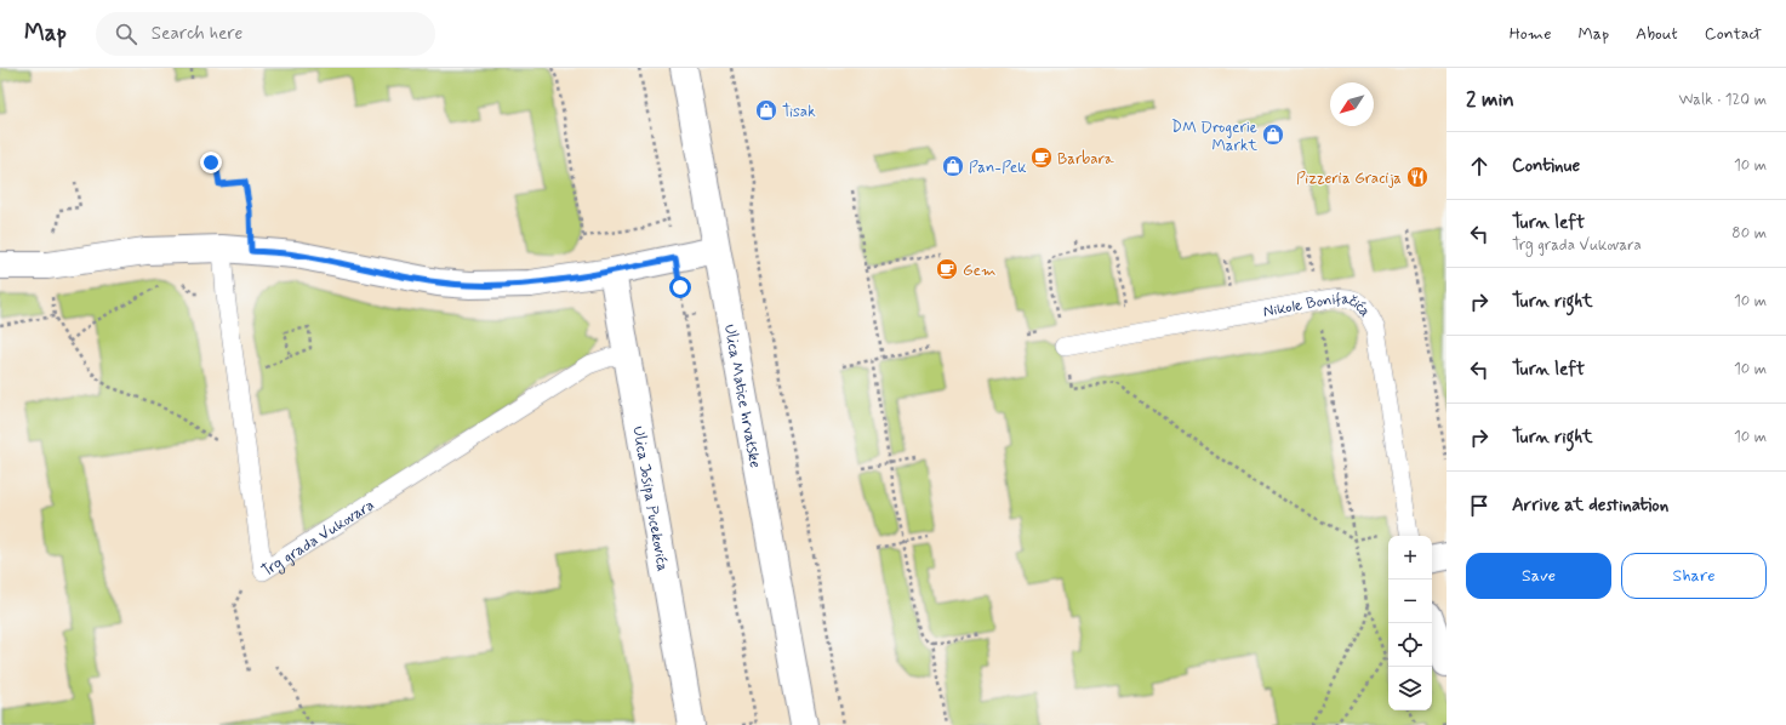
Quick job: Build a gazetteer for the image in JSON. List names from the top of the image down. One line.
{"streets":{"street":["Ulica Matice hrvatske","Ulica Josipa Pucekovića"],"lane":["Nikole Bonifačića","Trg grada Vukovara"]},"crossings":[["Ulica Josipa Pucekovića","Trg grada Vukovara"]],"places":{"shop":["Tisak","DM Drogerie Markt","Pan-Pek"],"cafe":["Barbara","Gem"],"restaurant":["Pizzeria Gracija"]},"north":"bottom left","page":{"header":"Map","search":"Search here","nav":["Home","Map","About","Contact"],"heading":["2 min","Walk · 120 m"],"list":[["Continue","10 m"],["Turn left","Trg grada Vukovara","80 m"],["Turn right","10 m"],["Turn left","10 m"],["Turn right","10 m"],"Arrive at destination"],"map_buttons":["+","−"],"buttons":["Save","Share"]}}
